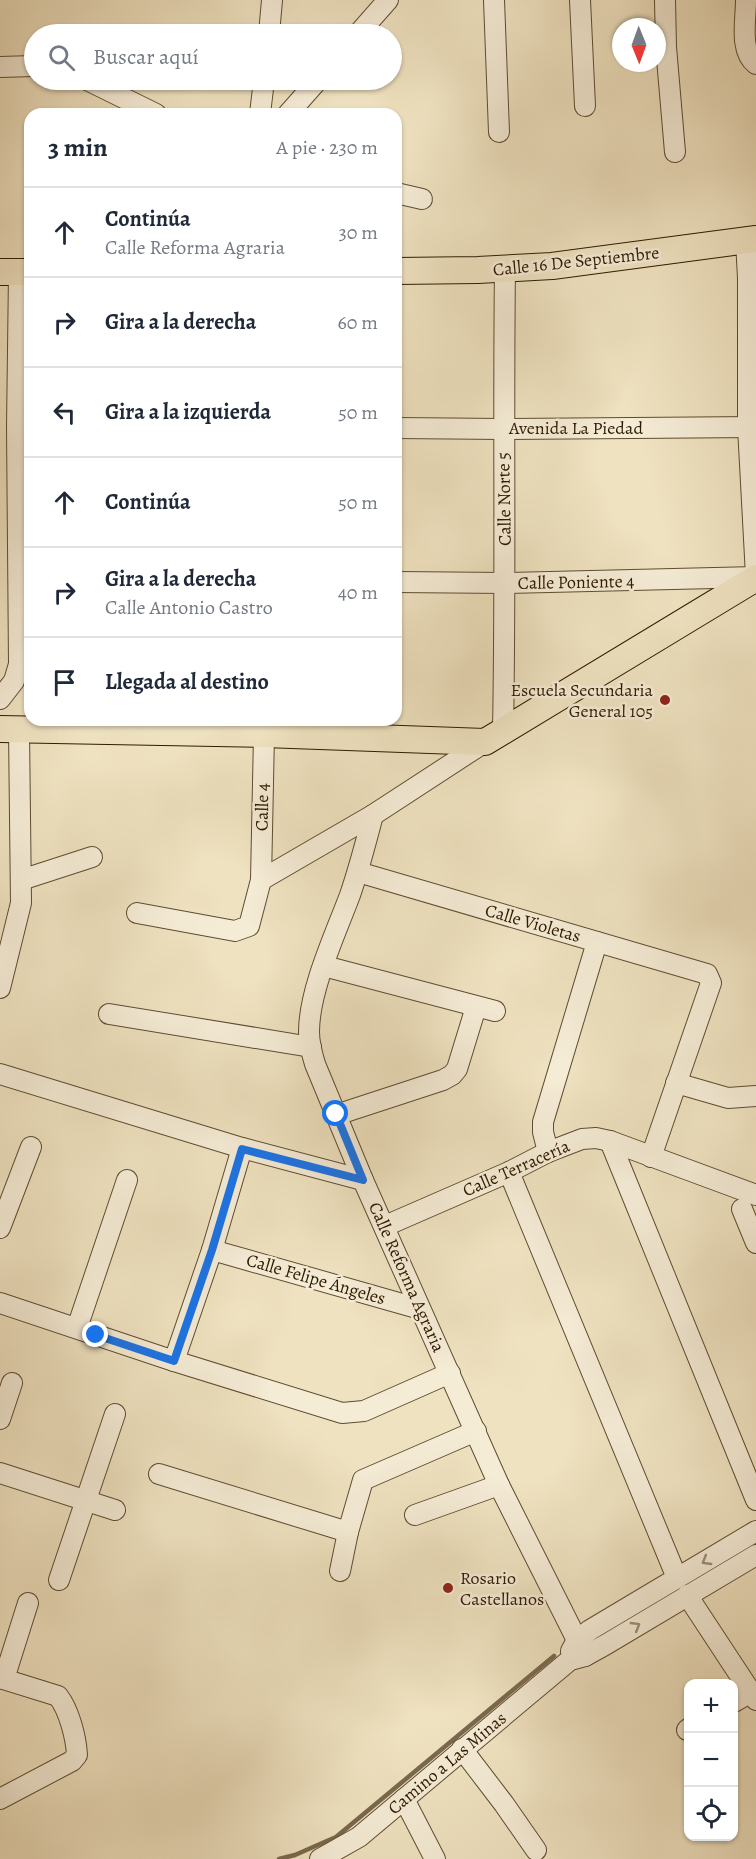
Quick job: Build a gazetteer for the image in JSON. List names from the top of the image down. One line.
{"streets":{"main road":["Calle 16 De Septiembre"],"street":["Avenida La Piedad","Calle Norte 5","Calle Poniente 4","Calle 4","Calle Violetas","Calle Terracería","Calle Reforma Agraria","Calle Felipe Ángeles","Camino a Las Minas"]},"crossings":[["Calle 16 De Septiembre","Calle Norte 5"],["Avenida La Piedad","Calle Norte 5"],["Calle Norte 5","Calle Poniente 4"],["Calle Violetas","Calle Reforma Agraria"],["Calle Terracería","Calle Reforma Agraria"],["Calle Reforma Agraria","Calle Felipe Ángeles"],["Calle Reforma Agraria","Camino a Las Minas"]],"places":["Escuela Secundaria General 105","Rosario Castellanos"],"north":"bottom","page":{"search":"Buscar aquí","heading":["3 min","A pie · 230 m"],"list":[["Continúa","Calle Reforma Agraria","30 m"],["Gira a la derecha","60 m"],["Gira a la izquierda","50 m"],["Continúa","50 m"],["Gira a la derecha","Calle Antonio Castro","40 m"],"Llegada al destino"],"map_buttons":["+","−"]}}
